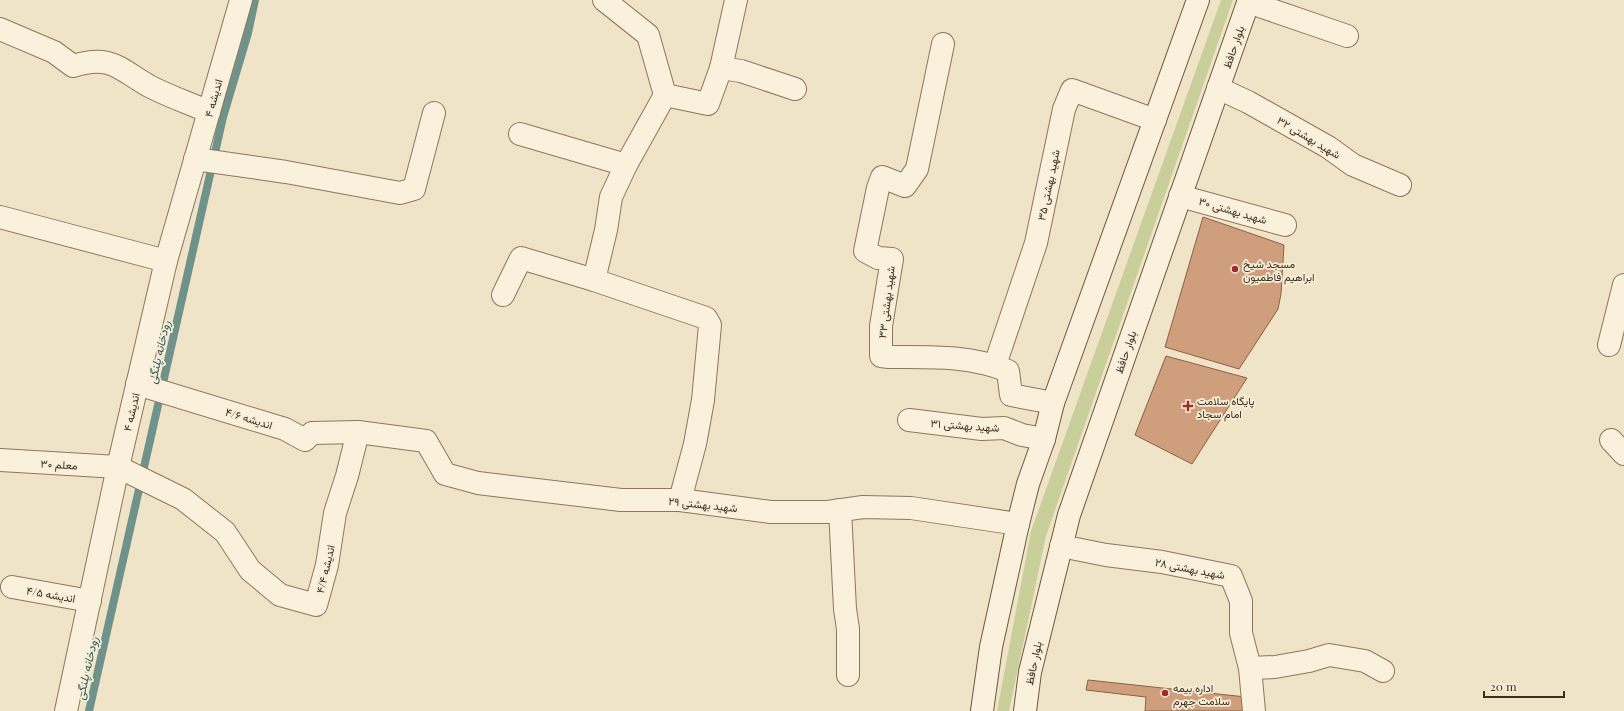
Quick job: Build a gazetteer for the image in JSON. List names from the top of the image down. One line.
{"streets":{"street":["بلوار حافظ","اندیشه ۴","شهید بهشتی ۳۲","شهید بهشتی ۳۵","شهید بهشتی ۳۰","شهید بهشتی ۳۳","اندیشه ۴/۶","شهید بهشتی ۳۱","معلم ۳۰","شهید بهشتی ۲۹","شهید بهشتی ۲۸","اندیشه ۴/۴","اندیشه ۴/۵"]},"crossings":[["بلوار حافظ","شهید بهشتی ۳۲"],["بلوار حافظ","شهید بهشتی ۳۰"],["بلوار حافظ","شهید بهشتی ۲۸"],["اندیشه ۴","اندیشه ۴/۶"],["اندیشه ۴","معلم ۳۰"],["اندیشه ۴","اندیشه ۴/۴"],["اندیشه ۴","اندیشه ۴/۵"],["شهید بهشتی ۳۵","شهید بهشتی ۳۳"],["اندیشه ۴/۶","شهید بهشتی ۲۹"],["اندیشه ۴/۶","اندیشه ۴/۴"],["معلم ۳۰","اندیشه ۴/۴"],["شهید بهشتی ۲۹","اندیشه ۴/۴"]],"water":["رودخانه پلنگی"],"places":{"other":["مسجد شیخ ابراهیم فاطمیون","اداره بیمه سلامت جهرم"],"health":["پایگاه سلامت امام سجاد"]},"scale_bar":"20 m"}
